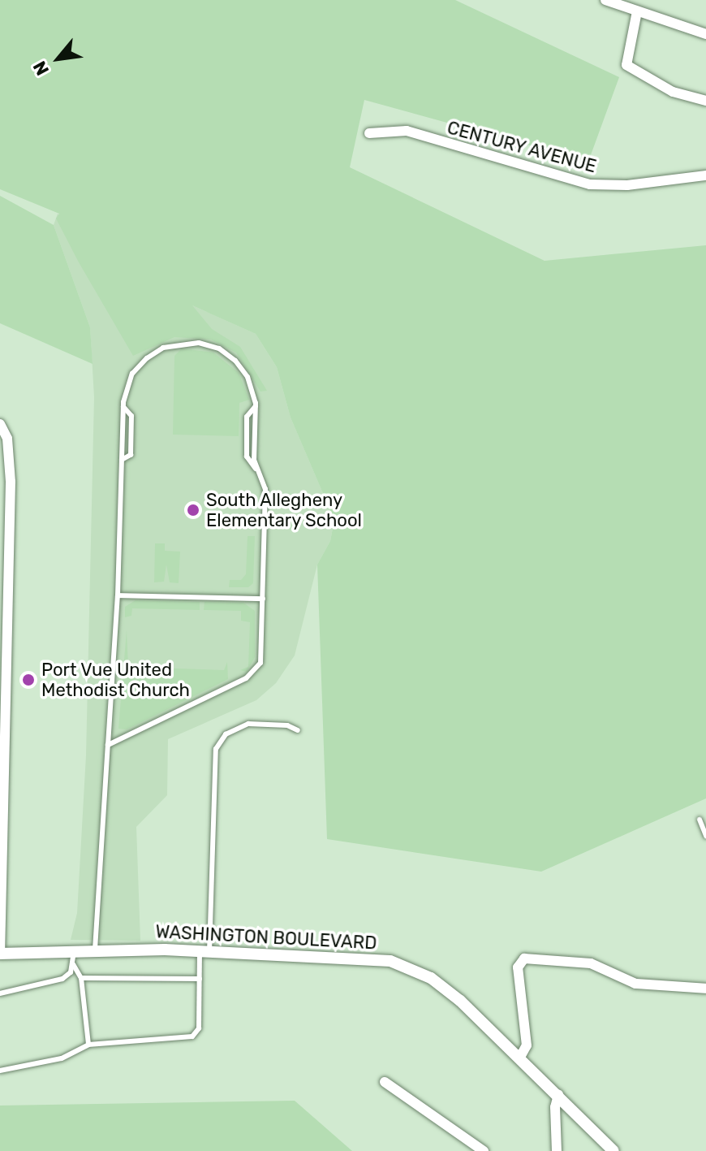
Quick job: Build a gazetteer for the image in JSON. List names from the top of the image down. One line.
{"streets":{"street":["CENTURY AVENUE","WASHINGTON BOULEVARD"]},"places":["South Allegheny Elementary School","Port Vue United Methodist Church"],"north":"bottom left"}
